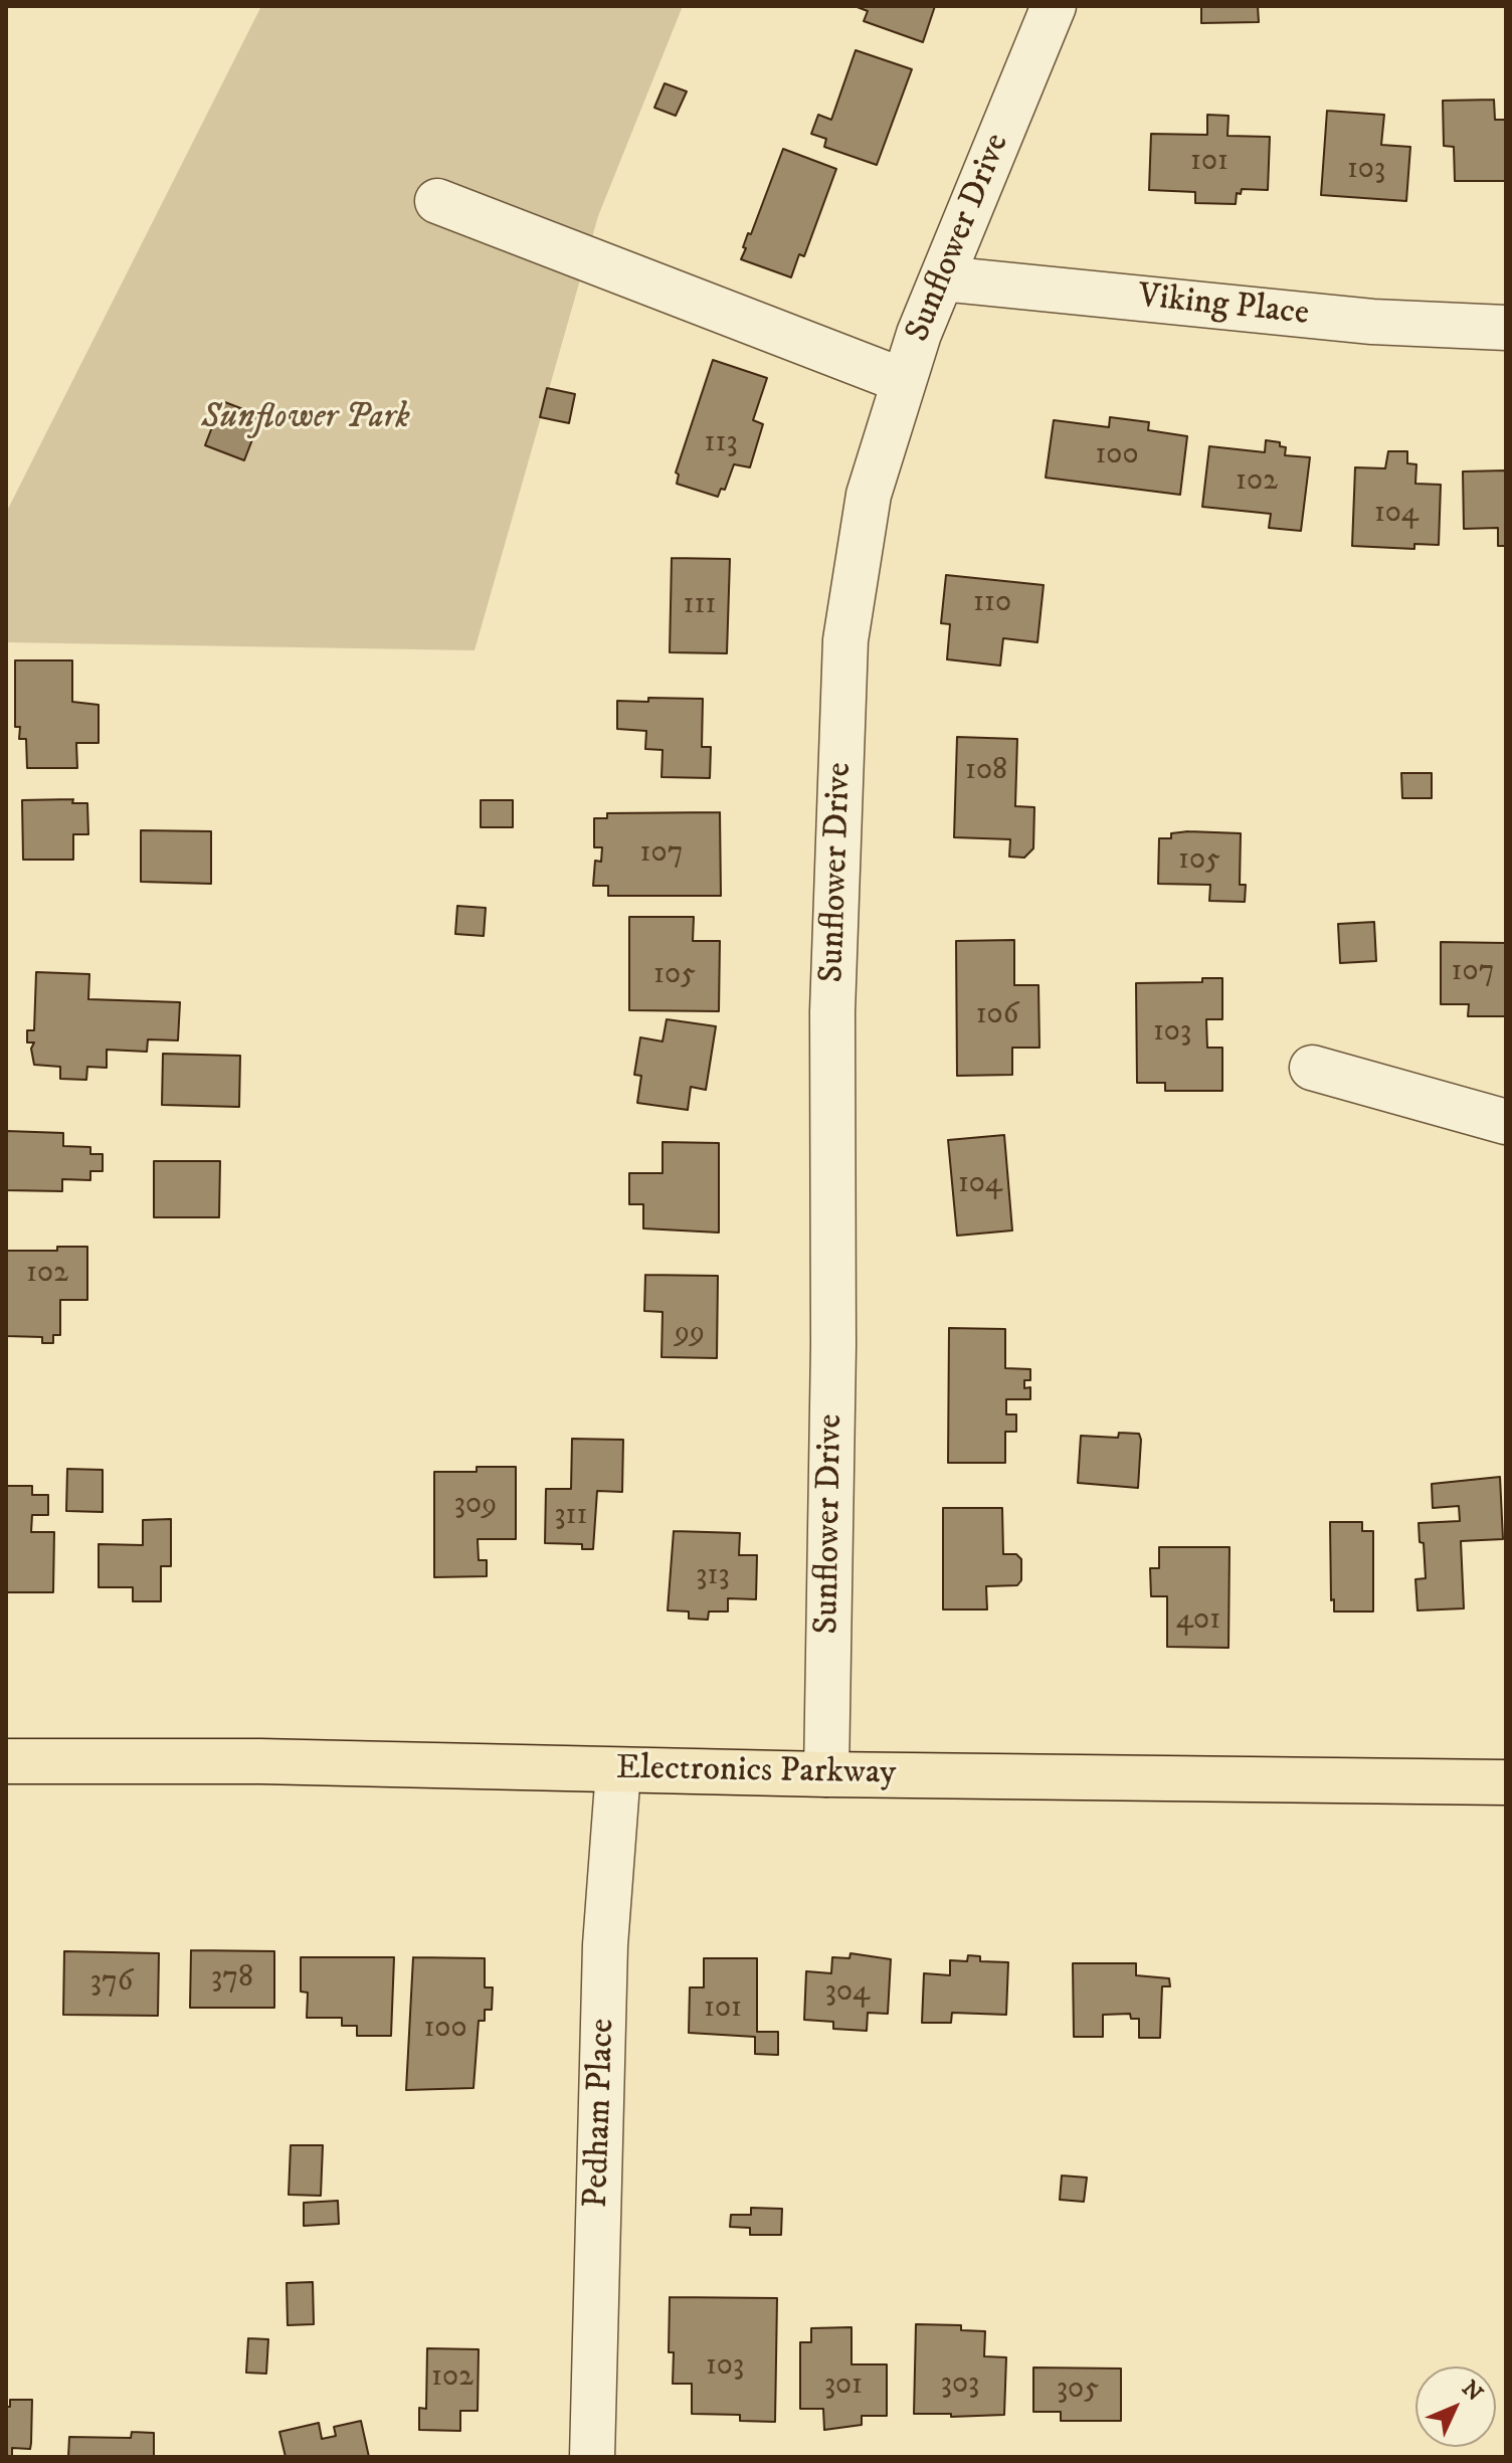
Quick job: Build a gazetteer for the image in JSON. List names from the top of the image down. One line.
{"streets":{"main road":["Electronics Parkway"],"street":["Sunflower Drive","Viking Place","Pedham Place"]},"crossings":[["Sunflower Drive","Viking Place"],["Sunflower Drive","Electronics Parkway"],["Electronics Parkway","Pedham Place"]],"parks":["Sunflower Park"],"house_numbers":["101","103","113","100","102","104","110","111","108","107","105","107","105","106","103","104","102","99","309","311","313","401","378","376","304","101","100","103","102","303","301","305"],"north":"top right"}
